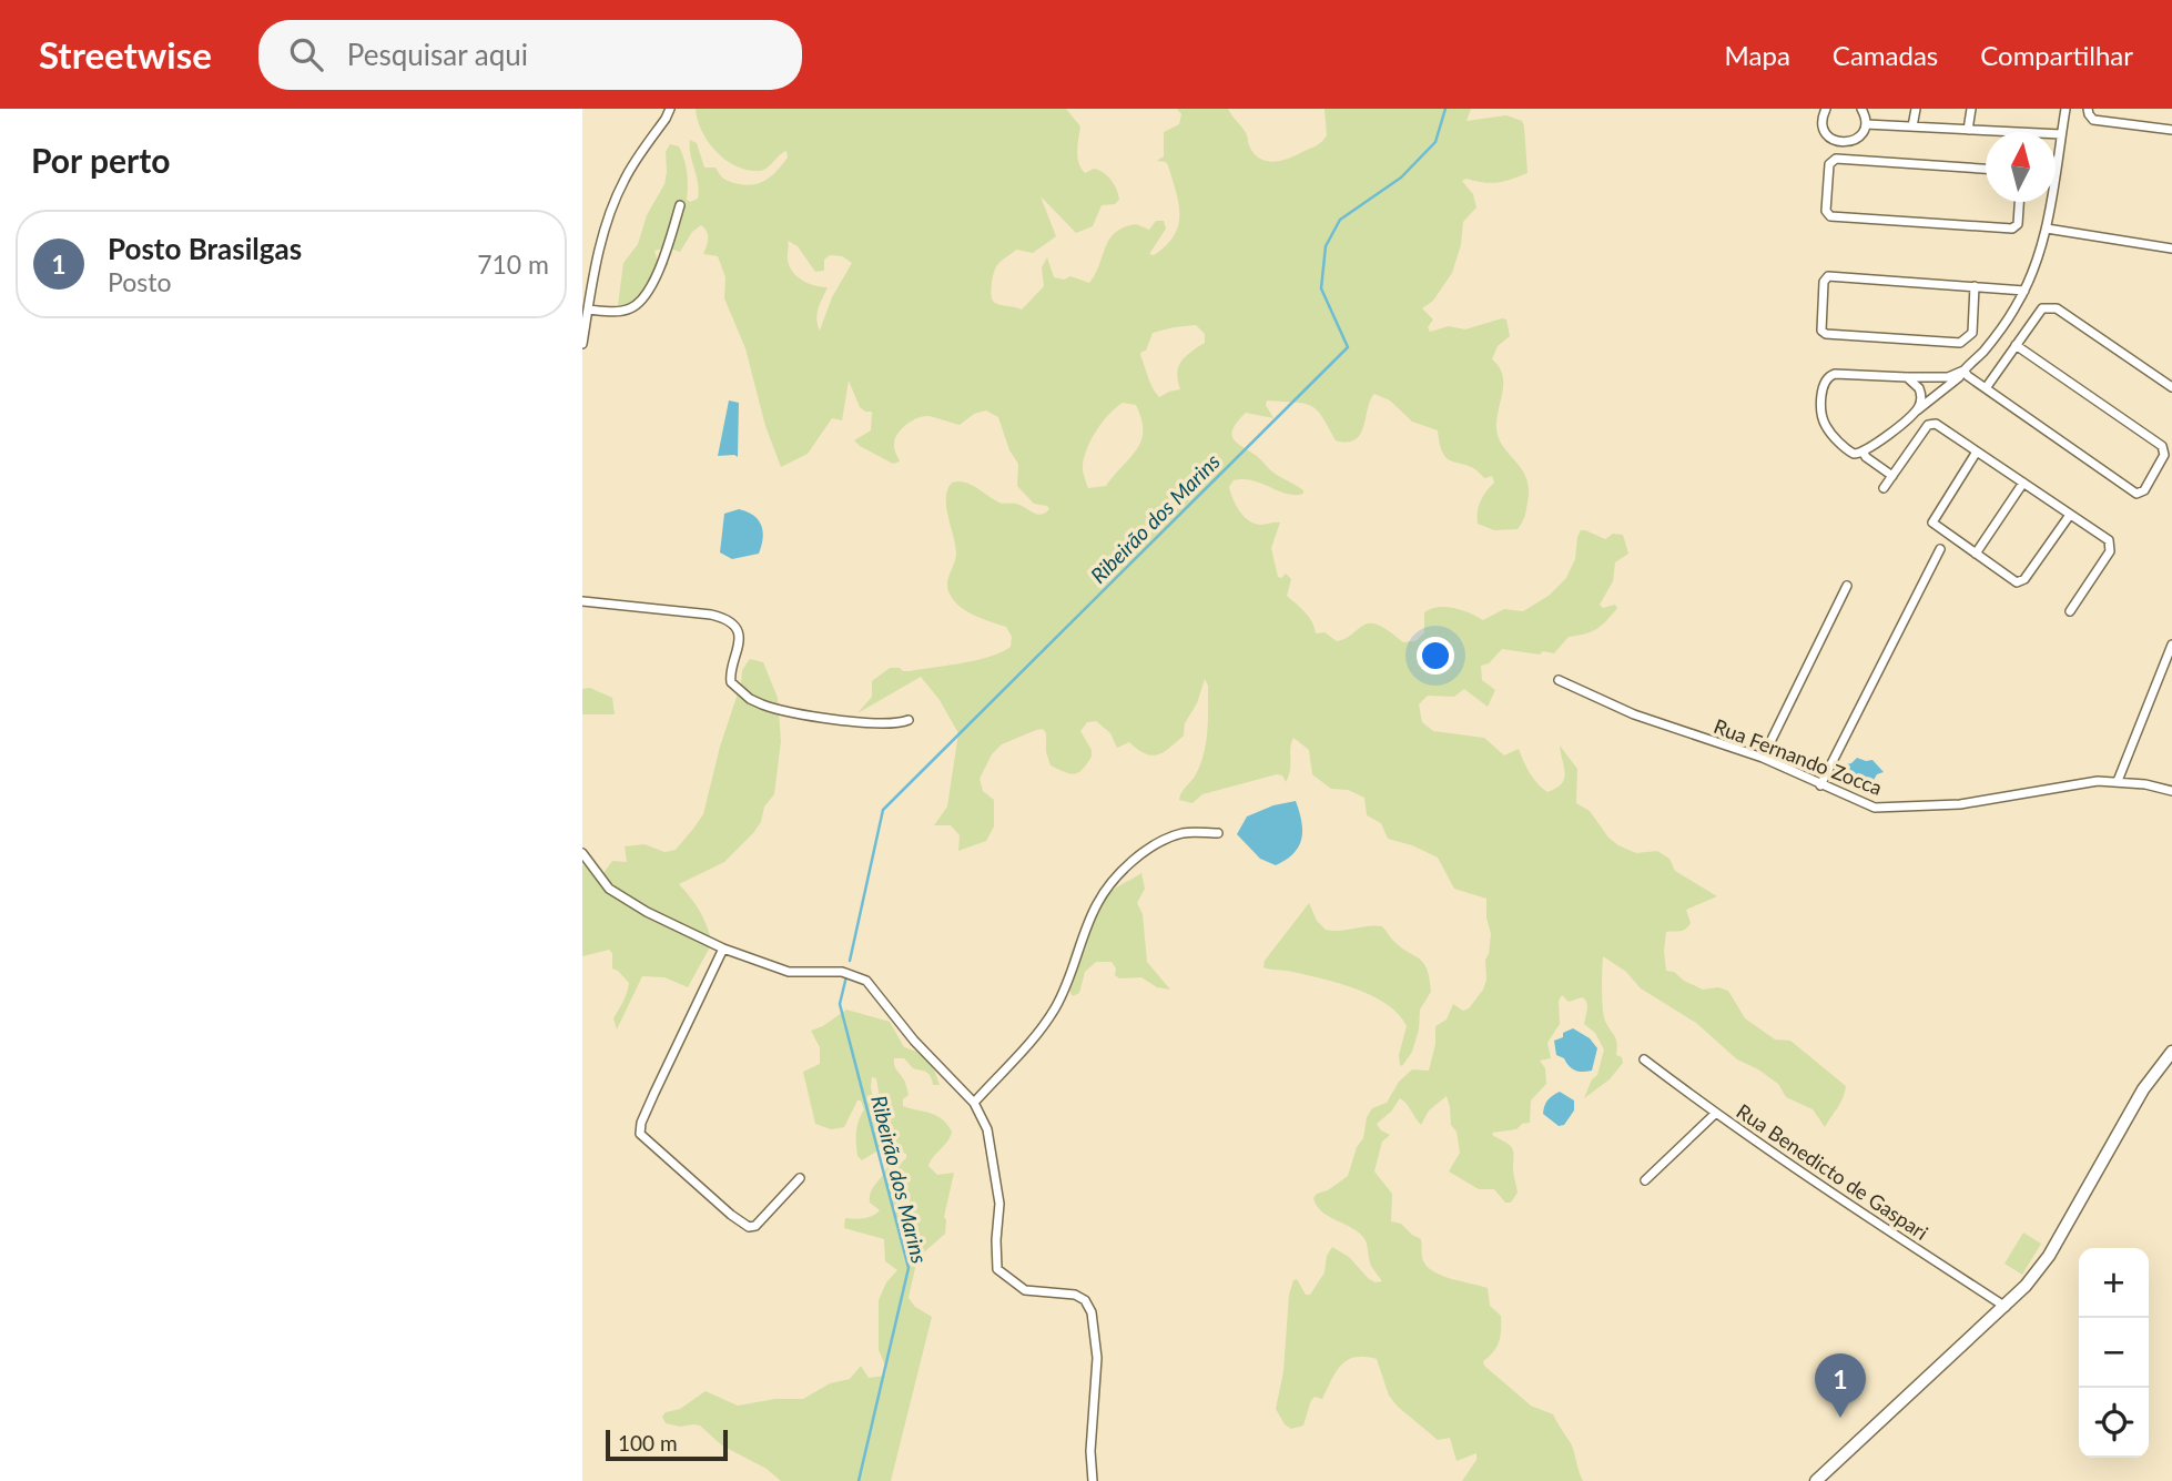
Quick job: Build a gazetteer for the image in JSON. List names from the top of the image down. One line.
{"streets":{"street":["Rua Fernando Zocca","Rua Benedicto de Gaspari"]},"water":["Ribeirão dos Marins"],"scale_bar":"100 m","north":"top","page":{"header":"Streetwise","search":"Pesquisar aqui","nav":["Mapa","Camadas","Compartilhar"],"heading":"Por perto","list":[{"mark":"1","name":"Posto Brasilgas","note":"Posto","value":"710 m"}],"map_buttons":["+","−"],"pins":"1","scale":"100 m"}}
